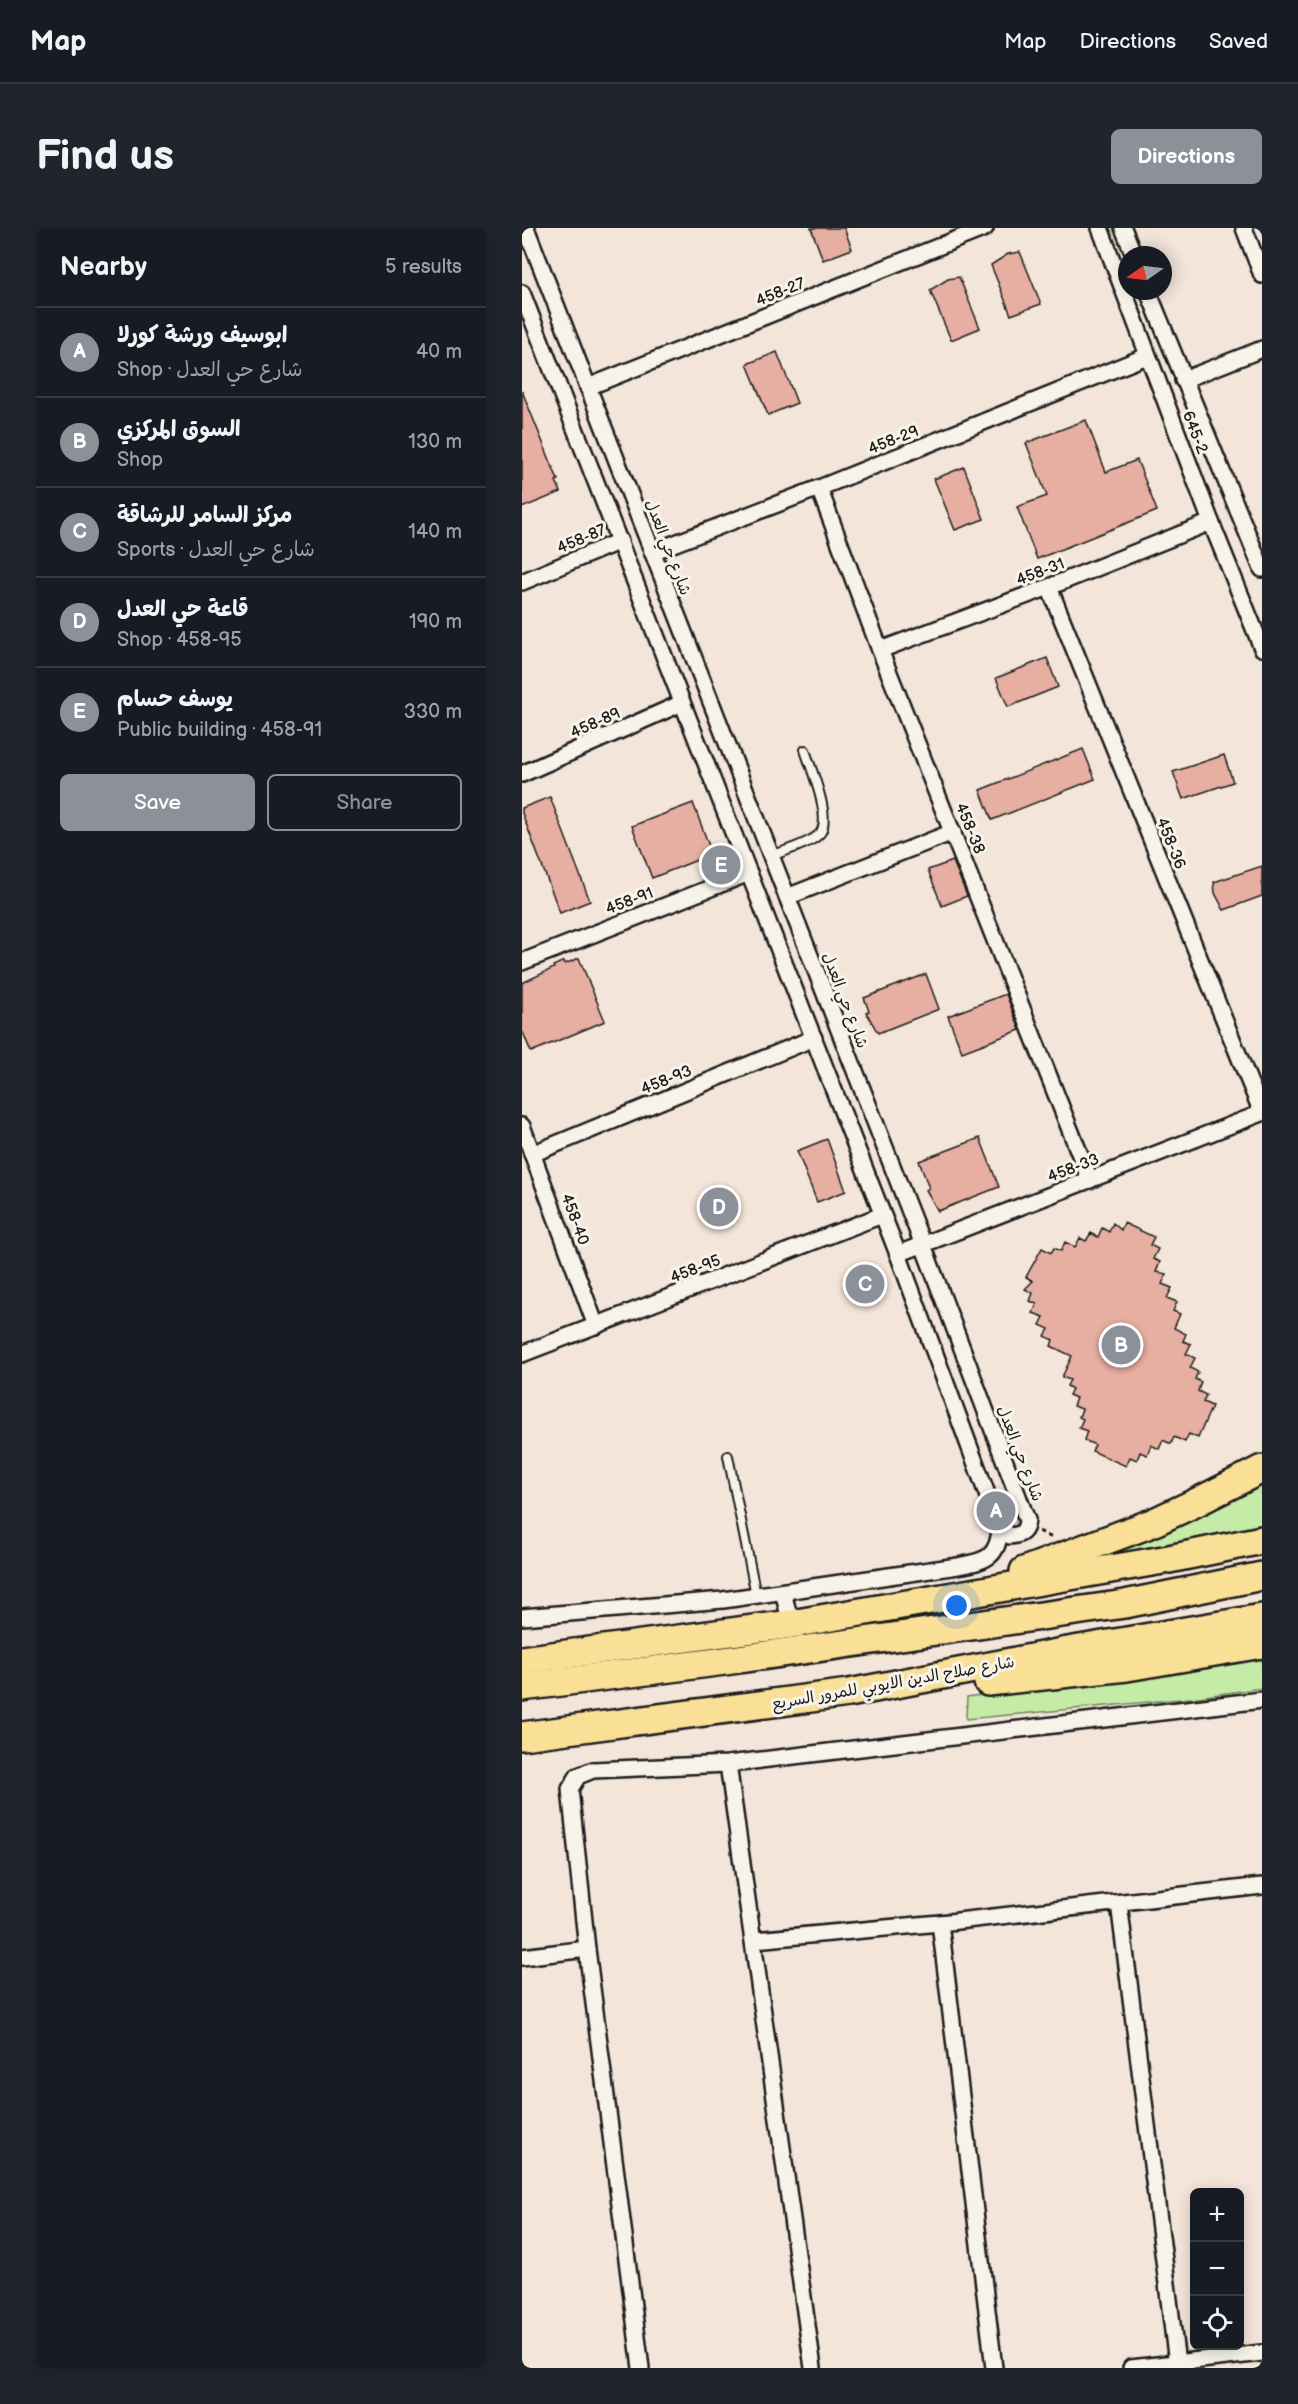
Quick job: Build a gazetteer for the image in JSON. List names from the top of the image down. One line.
{"streets":{"highway":["شارع صلاح الدين الايوبي للمرور السريع"],"street":["458-27","645-2","458-29","458-87","شارع حي العدل","458-31","458-89","458-38","458-36","458-91","458-93","458-33","458-40","458-95"]},"crossings":[["458-27","شارع حي العدل"],["645-2","458-29"],["645-2","458-31"],["458-29","شارع حي العدل"],["458-29","458-38"],["شارع حي العدل","458-33"],["458-31","458-38"],["458-31","458-36"],["458-38","458-33"],["458-36","458-33"],["458-93","458-40"],["458-40","458-95"]],"north":"left","page":{"header":"Map","nav":["Map","Directions","Saved"],"buttons":["Directions",["Save","Share"]],"title":"Find us","heading":["Nearby","5 results"],"list":[{"mark":"A","name":"ابوسيف ورشة كورلا","note":"Shop · شارع حي العدل","value":"40 m"},{"mark":"B","name":"السوق المركزي","note":"Shop","value":"130 m"},{"mark":"C","name":"مركز السامر للرشاقة","note":"Sports · شارع حي العدل","value":"140 m"},{"mark":"D","name":"قاعة حي العدل","note":"Shop · 458-95","value":"190 m"},{"mark":"E","name":"يوسف حسام","note":"Public building · 458-91","value":"330 m"}],"pins":["E","D","C","B","A"],"map_buttons":["+","−"]}}
